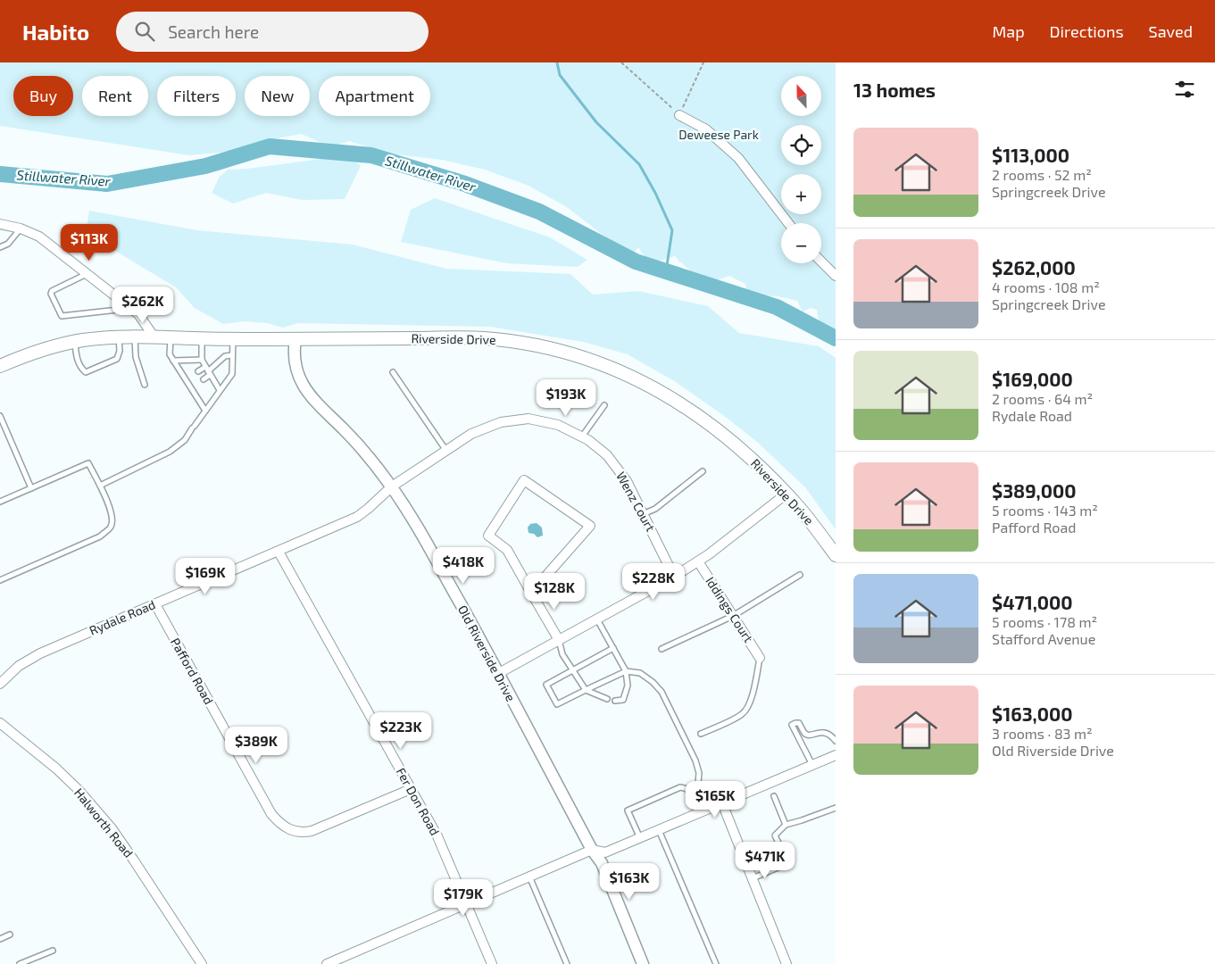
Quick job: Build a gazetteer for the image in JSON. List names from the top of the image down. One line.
{"streets":{"main road":["Riverside Drive"],"street":["Wenz Court","Iddings Court","Rydale Road","Old Riverside Drive","Pafford Road","Fer Don Road","Halworth Road"]},"crossings":[["Riverside Drive","Old Riverside Drive"],["Wenz Court","Rydale Road"],["Wenz Court","Old Riverside Drive"],["Rydale Road","Old Riverside Drive"],["Rydale Road","Pafford Road"],["Rydale Road","Fer Don Road"],["Pafford Road","Fer Don Road"]],"water":["Stillwater River"],"parks":["Deweese Park"],"north":"top","page":{"header":"Habito","search":"Search here","nav":["Map","Directions","Saved"],"heading":"13 homes","map_buttons":["+","−"],"chip":["Buy","Rent","Filters","New","Apartment"],"list":[{"name":"$113,000","note":"2 rooms · 52 m² · Springcreek Drive"},{"name":"$262,000","note":"4 rooms · 108 m² · Springcreek Drive"},{"name":"$169,000","note":"2 rooms · 64 m² · Rydale Road"},{"name":"$389,000","note":"5 rooms · 143 m² · Pafford Road"},{"name":"$471,000","note":"5 rooms · 178 m² · Stafford Avenue"},{"name":"$163,000","note":"3 rooms · 83 m² · Old Riverside Drive"}],"price":["$113K","$262K","$193K","$418K","$169K","$228K","$128K","$223K","$389K","$165K","$471K","$163K","$179K"]}}
